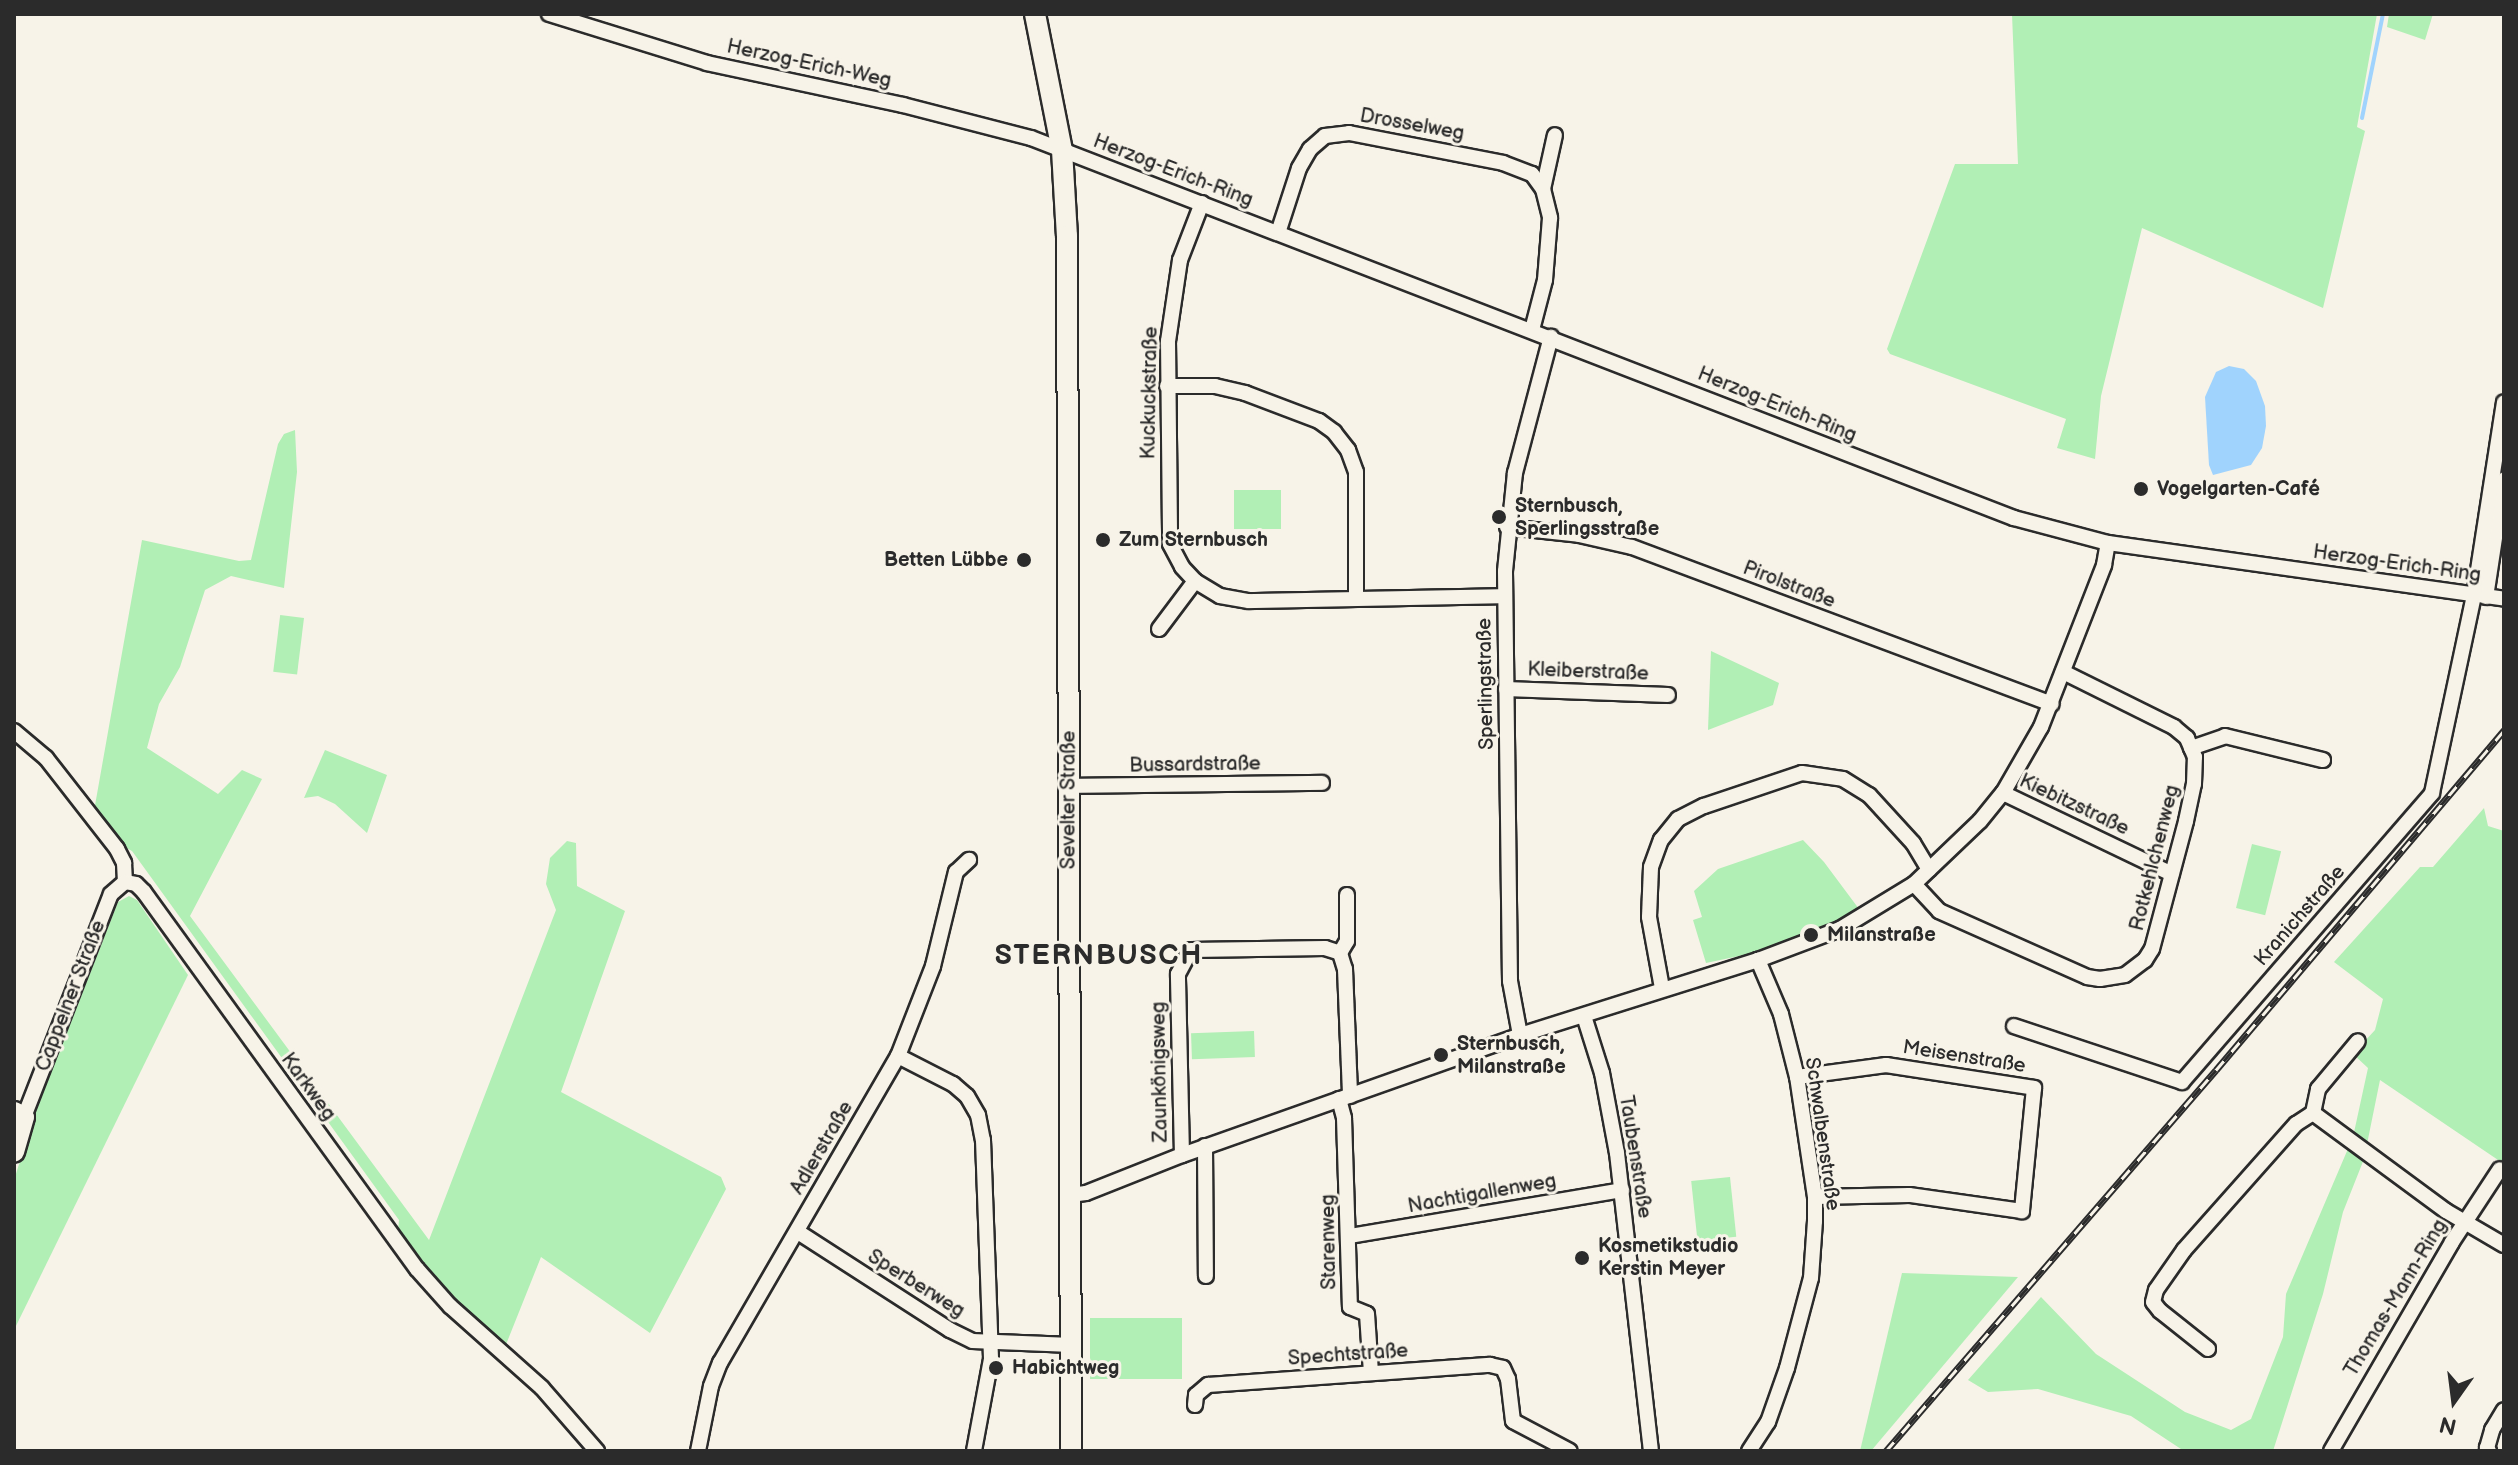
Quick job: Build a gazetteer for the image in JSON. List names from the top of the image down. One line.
{"streets":{"street":["Herzog-Erich-Weg","Drosselweg","Herzog-Erich-Ring","Kuckuckstraße","Pirolstraße","Kleiberstraße","Sperlingstraße","Bussardstraße","Sevelter Straße","Kiebitzstraße","Rotkehlchenweg","Kranichstraße","Cappelner Straße","Meisenstraße","Zaunkönigsweg","Karkweg","Schwalbenstraße","Adlerstraße","Taubenstraße","Nachtigallenweg","Starenweg","Sperberweg","Thomas-Mann-Ring","Spechtstraße"]},"crossings":[["Herzog-Erich-Weg","Herzog-Erich-Ring"],["Herzog-Erich-Weg","Sevelter Straße"],["Drosselweg","Herzog-Erich-Ring"],["Herzog-Erich-Ring","Kuckuckstraße"],["Herzog-Erich-Ring","Sperlingstraße"],["Herzog-Erich-Ring","Sevelter Straße"],["Herzog-Erich-Ring","Kranichstraße"],["Pirolstraße","Sperlingstraße"],["Kleiberstraße","Sperlingstraße"],["Bussardstraße","Sevelter Straße"],["Sevelter Straße","Sperberweg"],["Kiebitzstraße","Rotkehlchenweg"],["Cappelner Straße","Karkweg"],["Meisenstraße","Schwalbenstraße"],["Adlerstraße","Sperberweg"],["Taubenstraße","Nachtigallenweg"],["Nachtigallenweg","Starenweg"],["Starenweg","Spechtstraße"]],"districts":["STERNBUSCH"],"places":["Vogelgarten-Café","Sternbusch, Sperlingsstraße","Zum Sternbusch","Betten Lübbe","Milanstraße","Sternbusch, Milanstraße","Kosmetikstudio Kerstin Meyer","Habichtweg"],"north":"bottom"}
